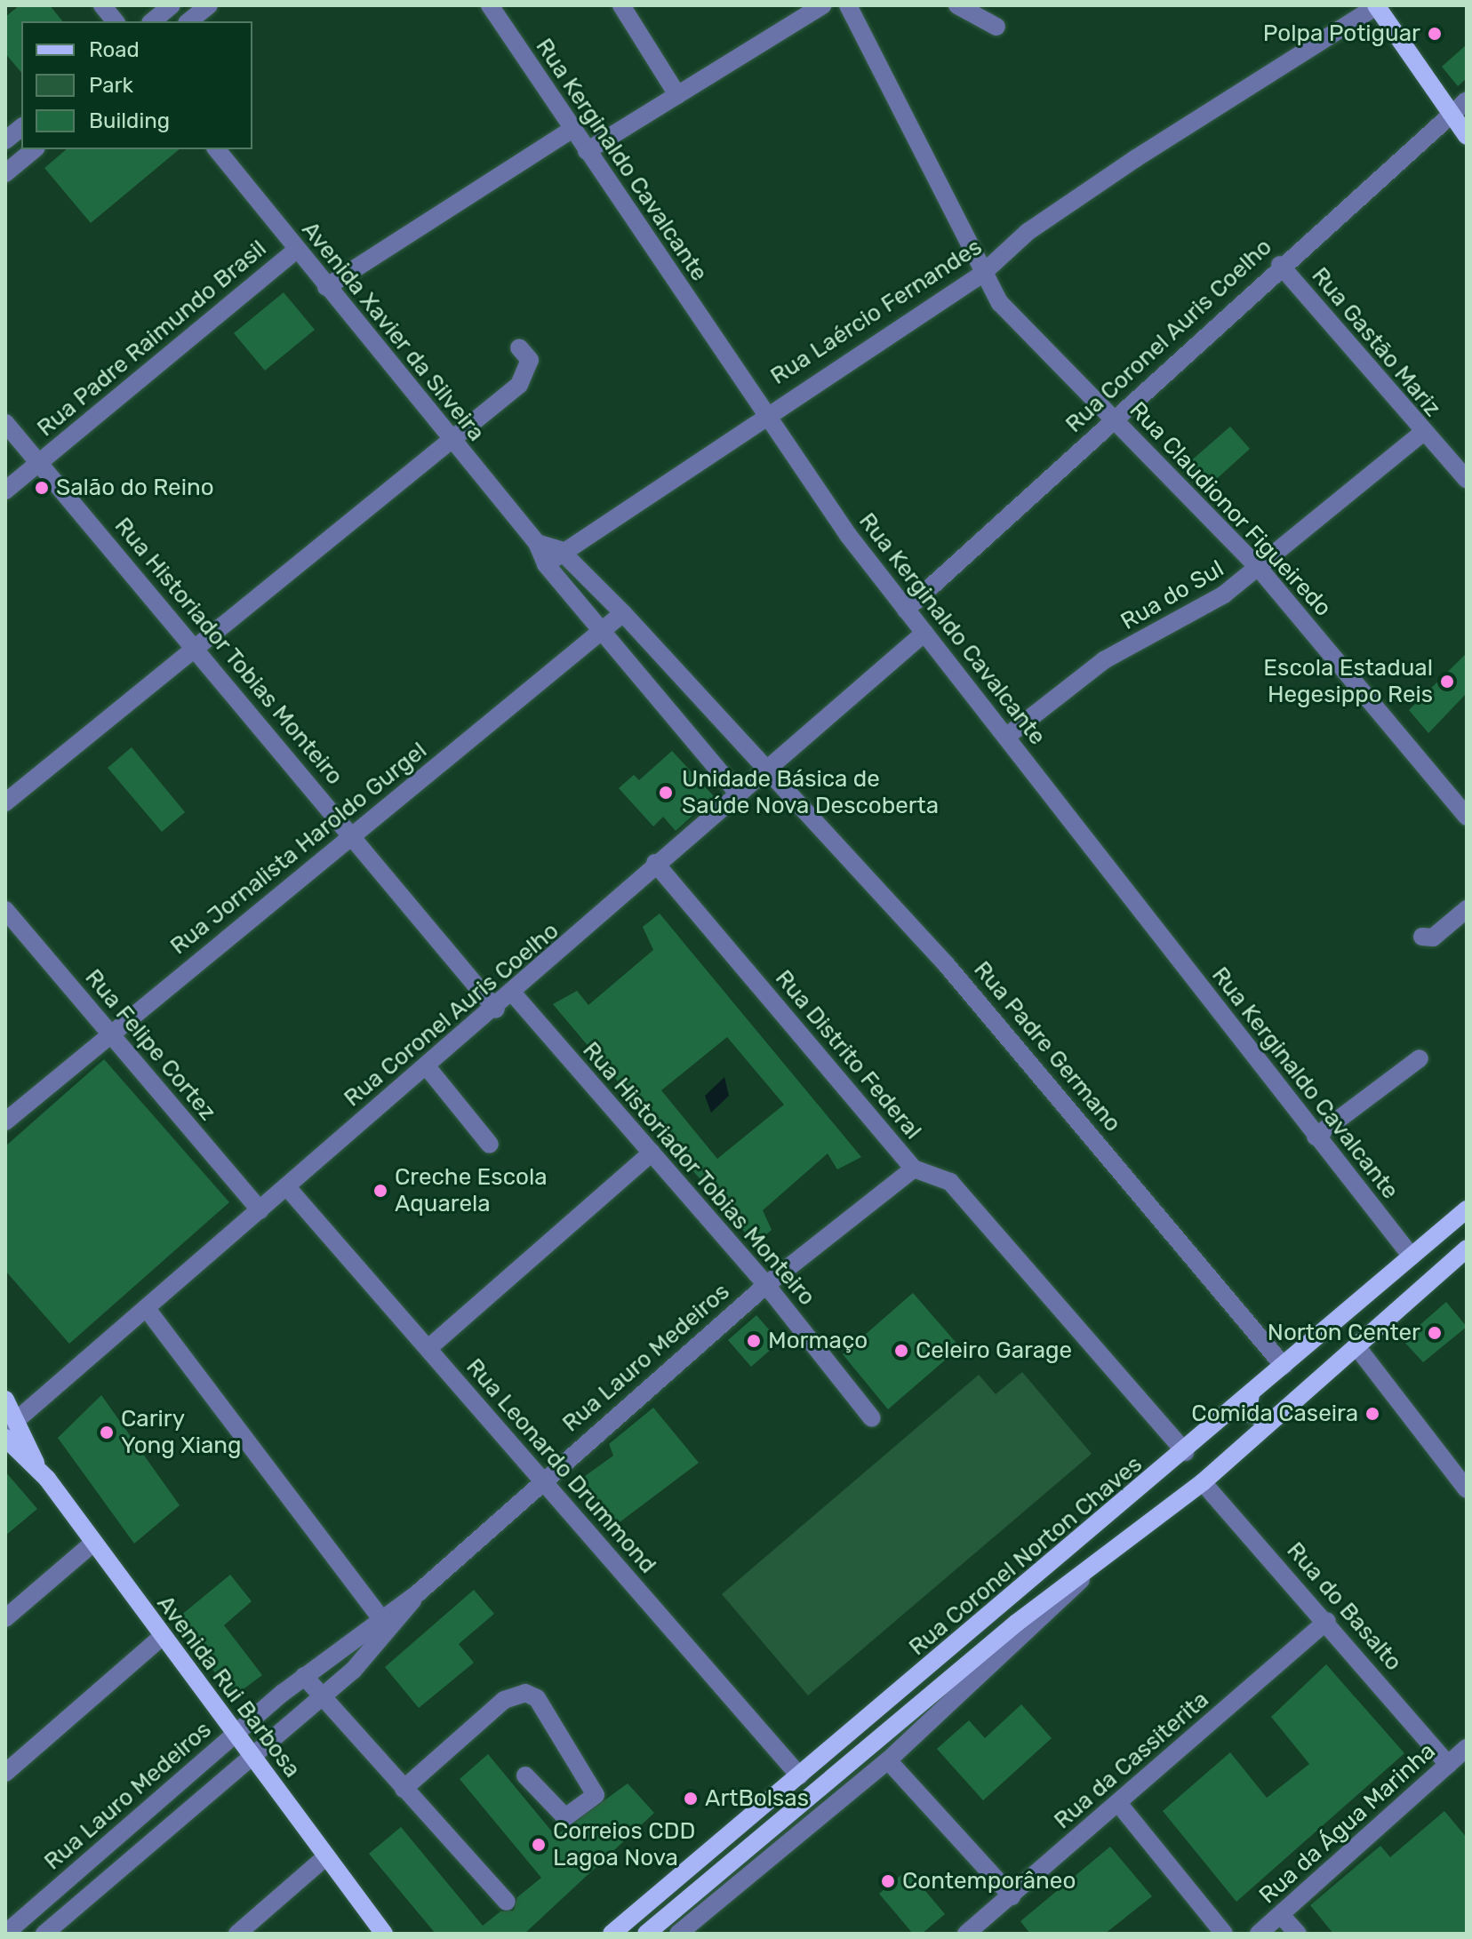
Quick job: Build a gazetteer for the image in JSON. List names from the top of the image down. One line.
{"streets":{"main road":["Rua Coronel Norton Chaves","Avenida Rui Barbosa"],"street":["Rua Kerginaldo Cavalcante","Rua Laércio Fernandes","Avenida Xavier da Silveira","Rua Coronel Auris Coelho","Rua Padre Raimundo Brasil","Rua Gastão Mariz","Rua Claudionor Figueiredo","Rua do Sul","Rua Historiador Tobias Monteiro","Rua Jornalista Haroldo Gurgel","Rua Felipe Cortez","Rua Padre Germano","Rua Distrito Federal","Rua Lauro Medeiros","Rua Leonardo Drummond","Rua do Basalto","Rua da Cassiterita","Rua da Água Marinha"]},"crossings":[["Rua Kerginaldo Cavalcante","Rua Laércio Fernandes"],["Rua Kerginaldo Cavalcante","Rua Coronel Auris Coelho"],["Rua Kerginaldo Cavalcante","Rua do Sul"],["Rua Kerginaldo Cavalcante","Rua Coronel Norton Chaves"],["Rua Laércio Fernandes","Avenida Xavier da Silveira"],["Rua Laércio Fernandes","Rua Claudionor Figueiredo"],["Avenida Xavier da Silveira","Rua Coronel Auris Coelho"],["Avenida Xavier da Silveira","Rua Padre Raimundo Brasil"],["Avenida Xavier da Silveira","Rua Jornalista Haroldo Gurgel"],["Rua Coronel Auris Coelho","Rua Gastão Mariz"],["Rua Coronel Auris Coelho","Rua Claudionor Figueiredo"],["Rua Coronel Auris Coelho","Rua Historiador Tobias Monteiro"],["Rua Coronel Auris Coelho","Rua Felipe Cortez"],["Rua Coronel Auris Coelho","Rua Padre Germano"],["Rua Coronel Auris Coelho","Rua Distrito Federal"],["Rua Coronel Auris Coelho","Rua Leonardo Drummond"],["Rua Coronel Auris Coelho","Avenida Rui Barbosa"],["Rua Padre Raimundo Brasil","Rua Historiador Tobias Monteiro"],["Rua Gastão Mariz","Rua do Sul"],["Rua Claudionor Figueiredo","Rua do Sul"],["Rua Historiador Tobias Monteiro","Rua Jornalista Haroldo Gurgel"],["Rua Historiador Tobias Monteiro","Rua Lauro Medeiros"],["Rua Jornalista Haroldo Gurgel","Rua Felipe Cortez"],["Rua Padre Germano","Rua Coronel Norton Chaves"],["Rua Distrito Federal","Rua Lauro Medeiros"],["Rua Distrito Federal","Rua Coronel Norton Chaves"],["Rua Lauro Medeiros","Rua Leonardo Drummond"],["Rua Lauro Medeiros","Avenida Rui Barbosa"],["Rua Leonardo Drummond","Rua Coronel Norton Chaves"],["Rua Coronel Norton Chaves","Rua do Basalto"],["Rua do Basalto","Rua da Cassiterita"],["Rua do Basalto","Rua da Água Marinha"]],"places":["Polpa Potiguar","Salão do Reino","Escola Estadual Hegesippo Reis","Unidade Básica de Saúde Nova Descoberta","Creche Escola Aquarela","Norton Center","Mormaço","Celeiro Garage","Comida Caseira","Cariry Yong Xiang","ArtBolsas","Correios CDD Lagoa Nova","Contemporâneo"],"legend":["Road","Park","Building"]}
